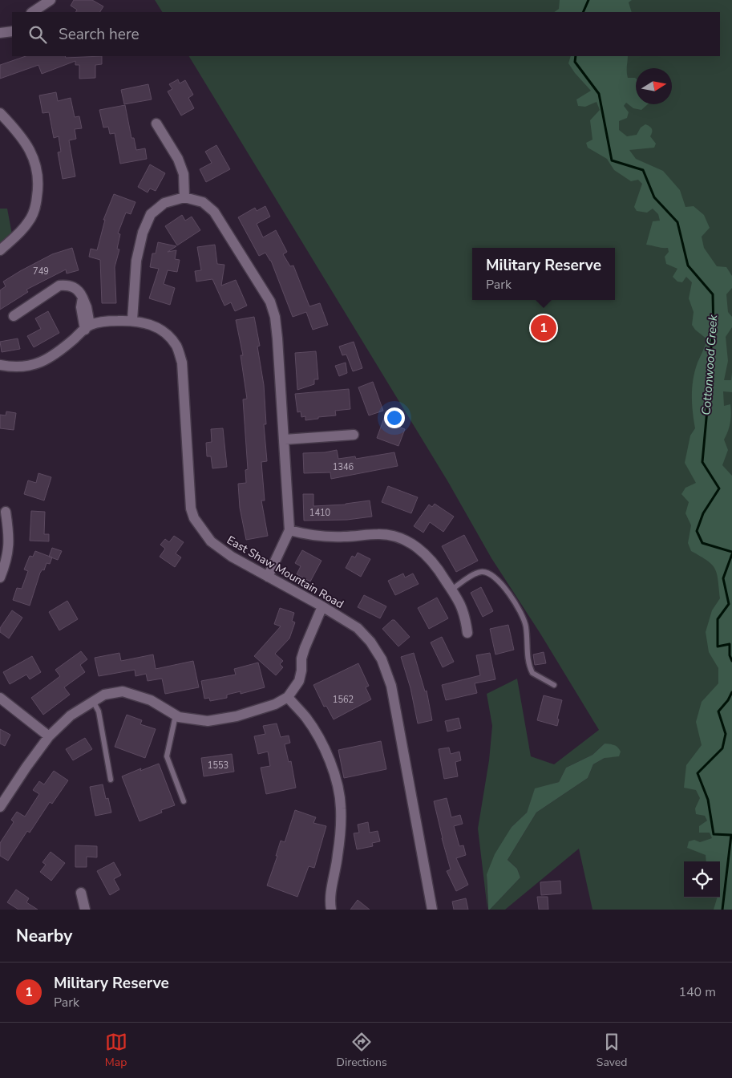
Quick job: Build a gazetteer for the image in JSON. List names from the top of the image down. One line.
{"streets":{"street":["East Shaw Mountain Road"]},"water":["Cottonwood Creek"],"house_numbers":["749","1346","1410","1562","1553"],"north":"right","page":{"search":"Search here","popup":["Military Reserve","Park"],"pins":"1","heading":"Nearby","list":[{"mark":"1","name":"Military Reserve","note":"Park","value":"140 m"}],"nav":["Map","Directions","Saved"]}}
